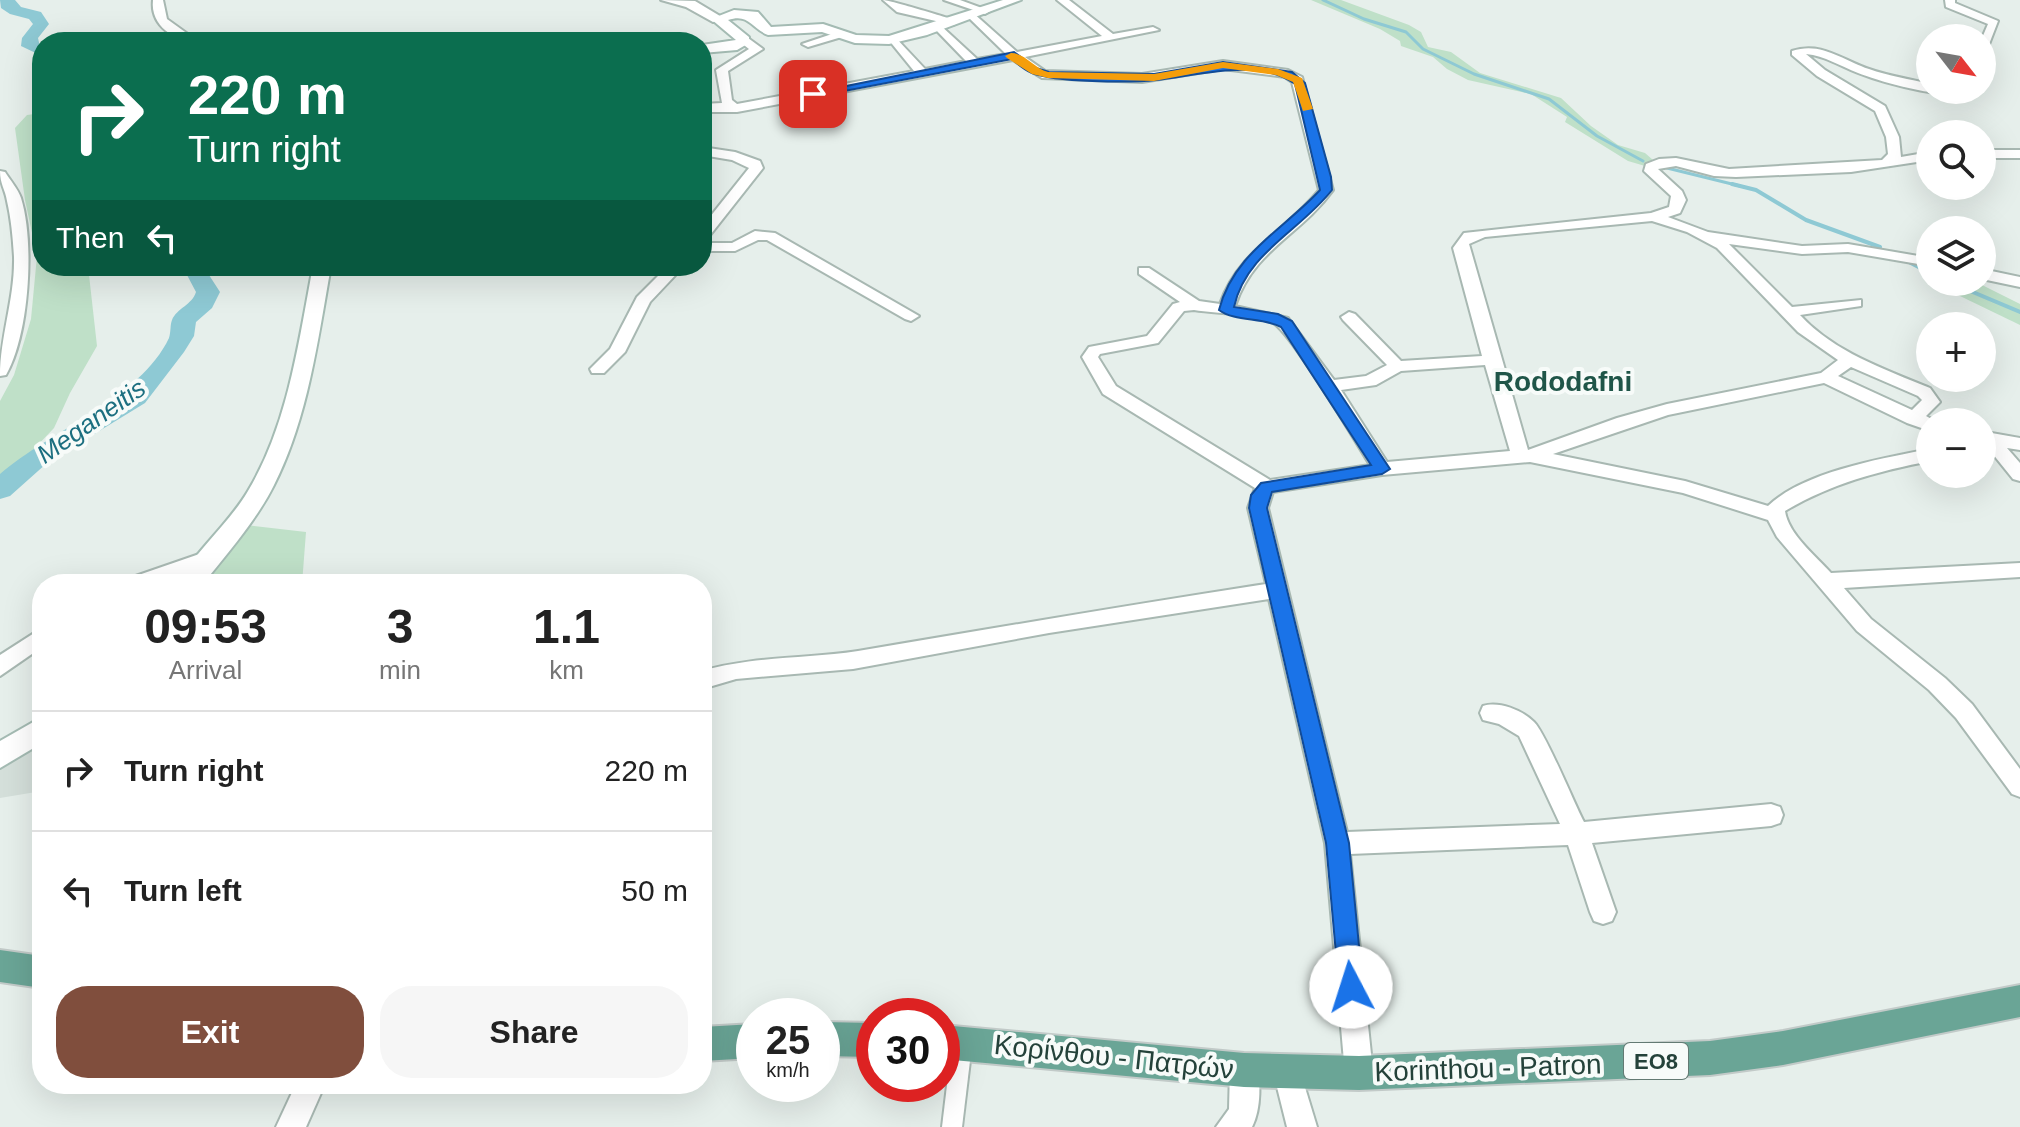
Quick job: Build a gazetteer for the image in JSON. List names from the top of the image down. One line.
{"streets":{"main road":["Κορίνθου - Πατρών","ΕΟ8","Korinthou - Patron"]},"crossings":[["Κορίνθου - Πατρών","Korinthou - Patron"]],"districts":["Rododafni"],"water":["Meganeitis"],"north":"bottom right","page":{"map_buttons":["+","−"],"turn":["220 m","Turn right"],"then":"Then","eta":["09:53","Arrival","3","min","1.1","km"],"list":[{"name":"Turn right","value":"220 m"},{"name":"Turn left","value":"50 m"}],"buttons":["Exit","Share"],"speed":"25 km/h","limit":"30"}}
